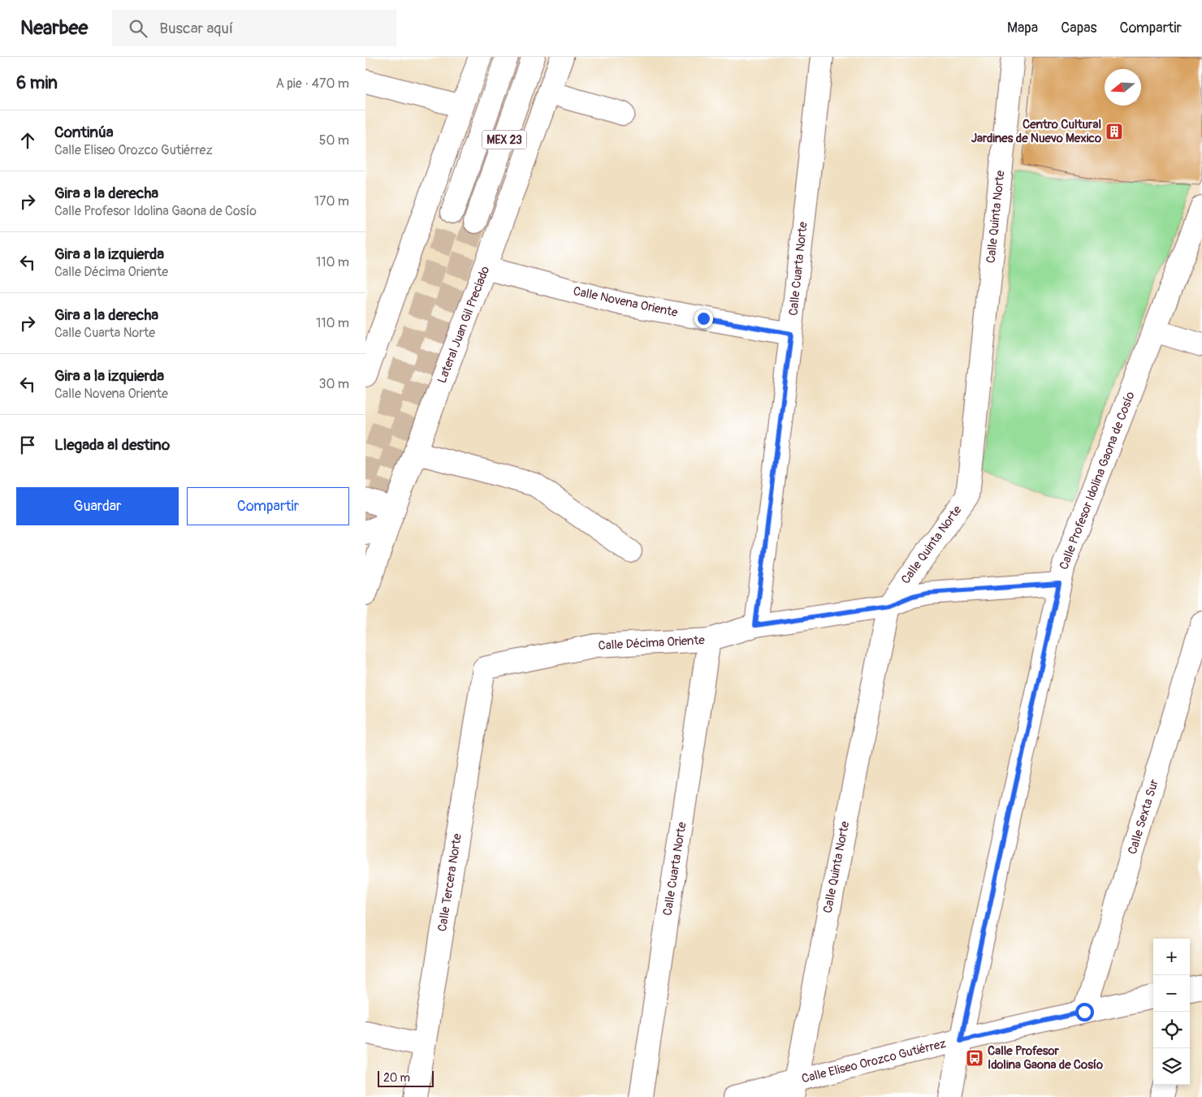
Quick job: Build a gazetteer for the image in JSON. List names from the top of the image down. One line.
{"streets":{"street":["MEX 23","Calle Quinta Norte","Calle Cuarta Norte","Calle Novena Oriente","Lateral Juan Gil Preciado","Calle Profesor Idolina Gaona de Cosío","Calle Décima Oriente","Calle Sexta Sur","Calle Tercera Norte","Calle Eliseo Orozco Gutiérrez"]},"crossings":[["Calle Quinta Norte","Calle Décima Oriente"],["Calle Quinta Norte","Calle Eliseo Orozco Gutiérrez"],["Calle Cuarta Norte","Calle Novena Oriente"],["Calle Cuarta Norte","Calle Décima Oriente"],["Calle Novena Oriente","Lateral Juan Gil Preciado"],["Calle Profesor Idolina Gaona de Cosío","Calle Décima Oriente"],["Calle Profesor Idolina Gaona de Cosío","Calle Eliseo Orozco Gutiérrez"],["Calle Décima Oriente","Calle Tercera Norte"],["Calle Sexta Sur","Calle Eliseo Orozco Gutiérrez"]],"places":{"building":["Centro Cultural Jardines de Nuevo Mexico"],"bus stop":["Calle Profesor Idolina Gaona de Cosío"]},"scale_bar":"20 m","north":"left","page":{"header":"Nearbee","search":"Buscar aquí","nav":["Mapa","Capas","Compartir"],"heading":["6 min","A pie · 470 m"],"list":[["Continúa","Calle Eliseo Orozco Gutiérrez","50 m"],["Gira a la derecha","Calle Profesor Idolina Gaona de Cosío","170 m"],["Gira a la izquierda","Calle Décima Oriente","110 m"],["Gira a la derecha","Calle Cuarta Norte","110 m"],["Gira a la izquierda","Calle Novena Oriente","30 m"],"Llegada al destino"],"buttons":["Guardar","Compartir"],"map_buttons":["+","−"],"scale":"20 m"}}
